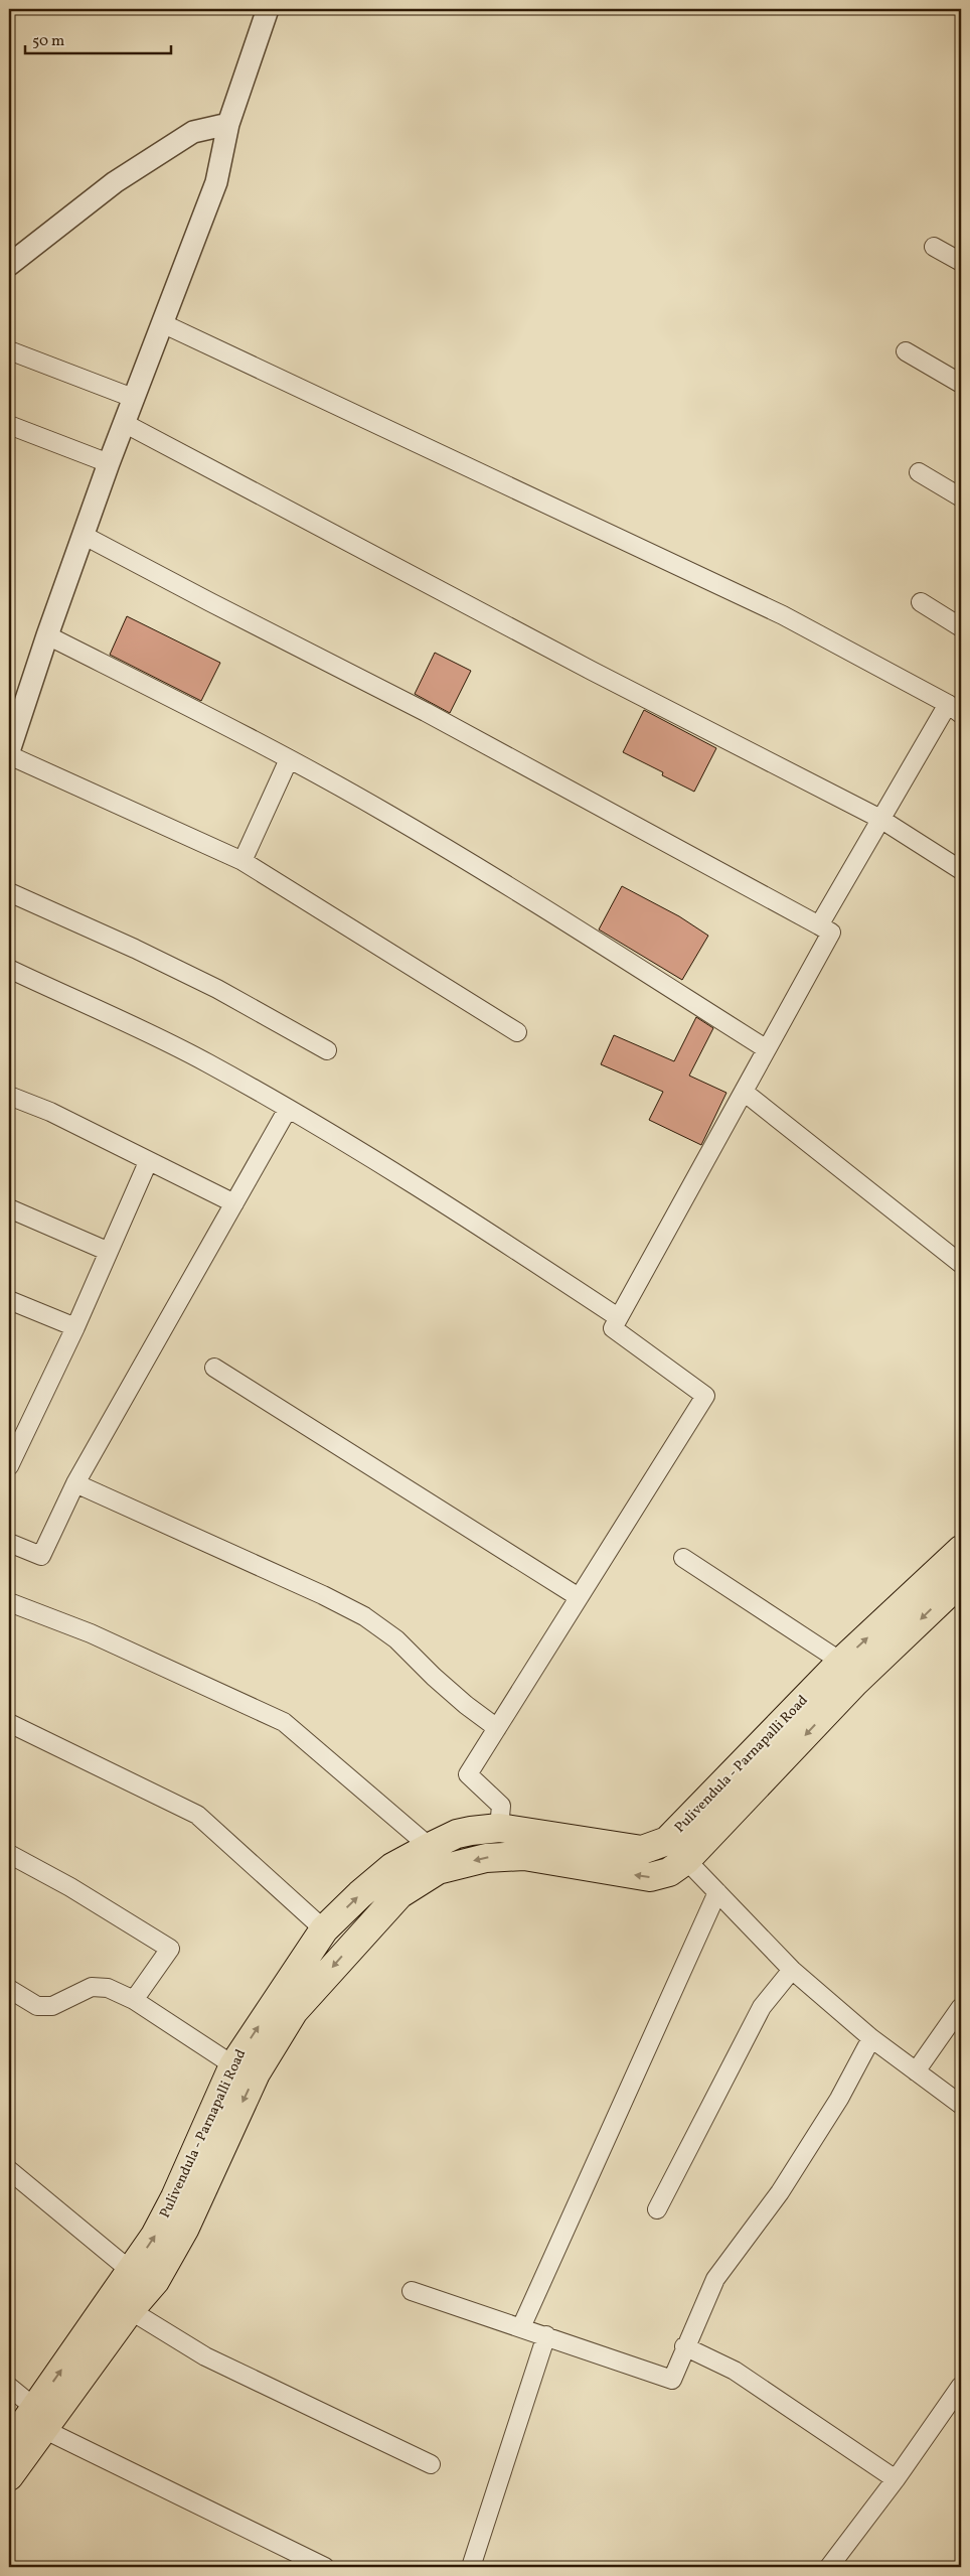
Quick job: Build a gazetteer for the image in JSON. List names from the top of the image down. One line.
{"streets":{"main road":["Pulivendula - Parnapalli Road"]},"scale_bar":"50 m"}
